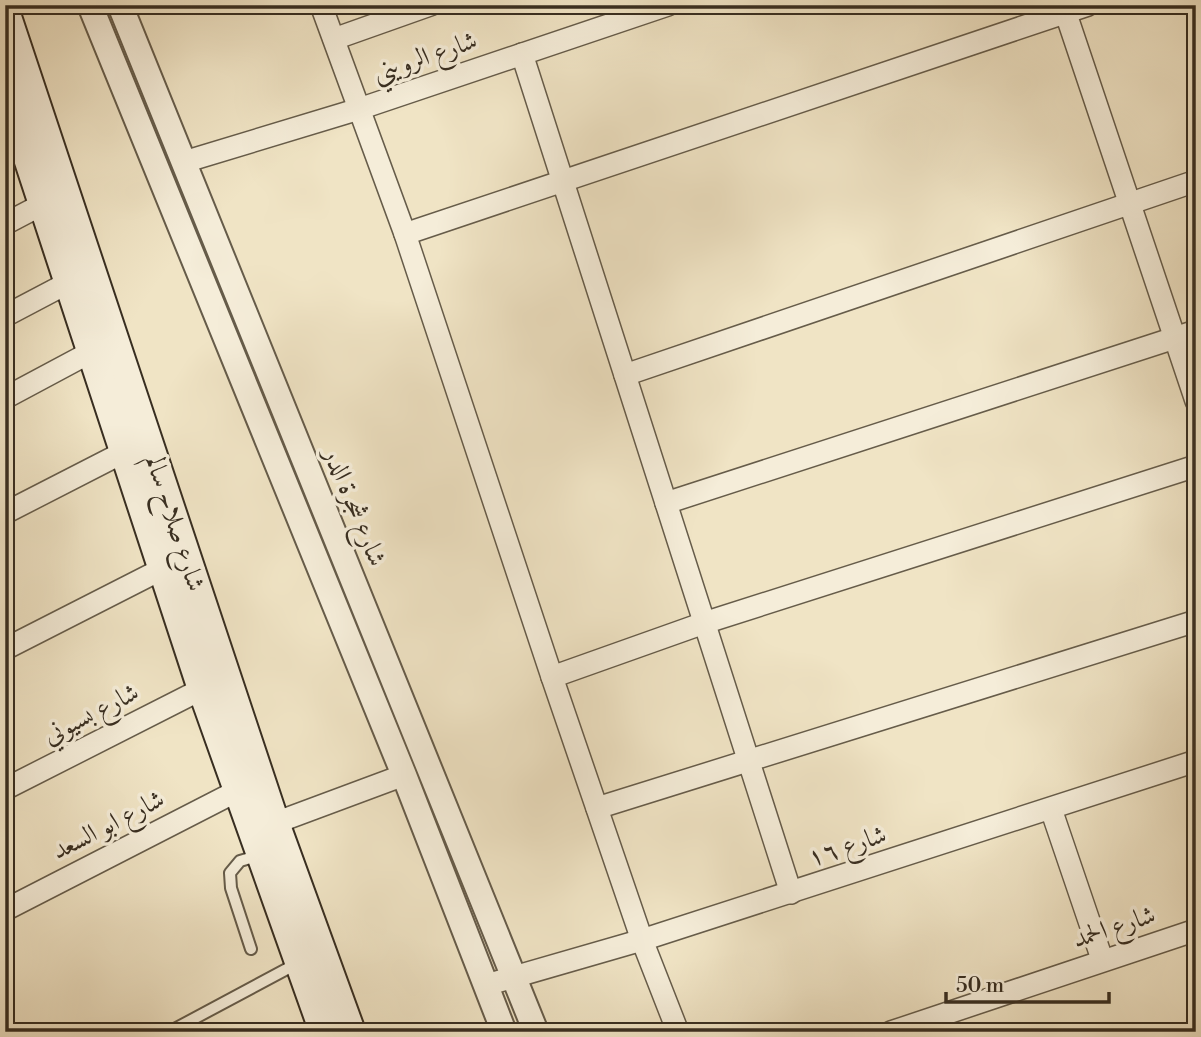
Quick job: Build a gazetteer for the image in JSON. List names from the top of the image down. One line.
{"streets":{"main road":["شارع صلاح سالم"],"street":["شارع الرويني","شارع شجرة الدر","شارع بسيوني","شارع ابو السعد","شارع ١٦","شارع الحمد"]},"crossings":[["شارع الرويني","شارع شجرة الدر"],["شارع شجرة الدر","شارع ١٦"],["شارع صلاح سالم","شارع بسيوني"],["شارع صلاح سالم","شارع ابو السعد"]],"scale_bar":"50 m"}
